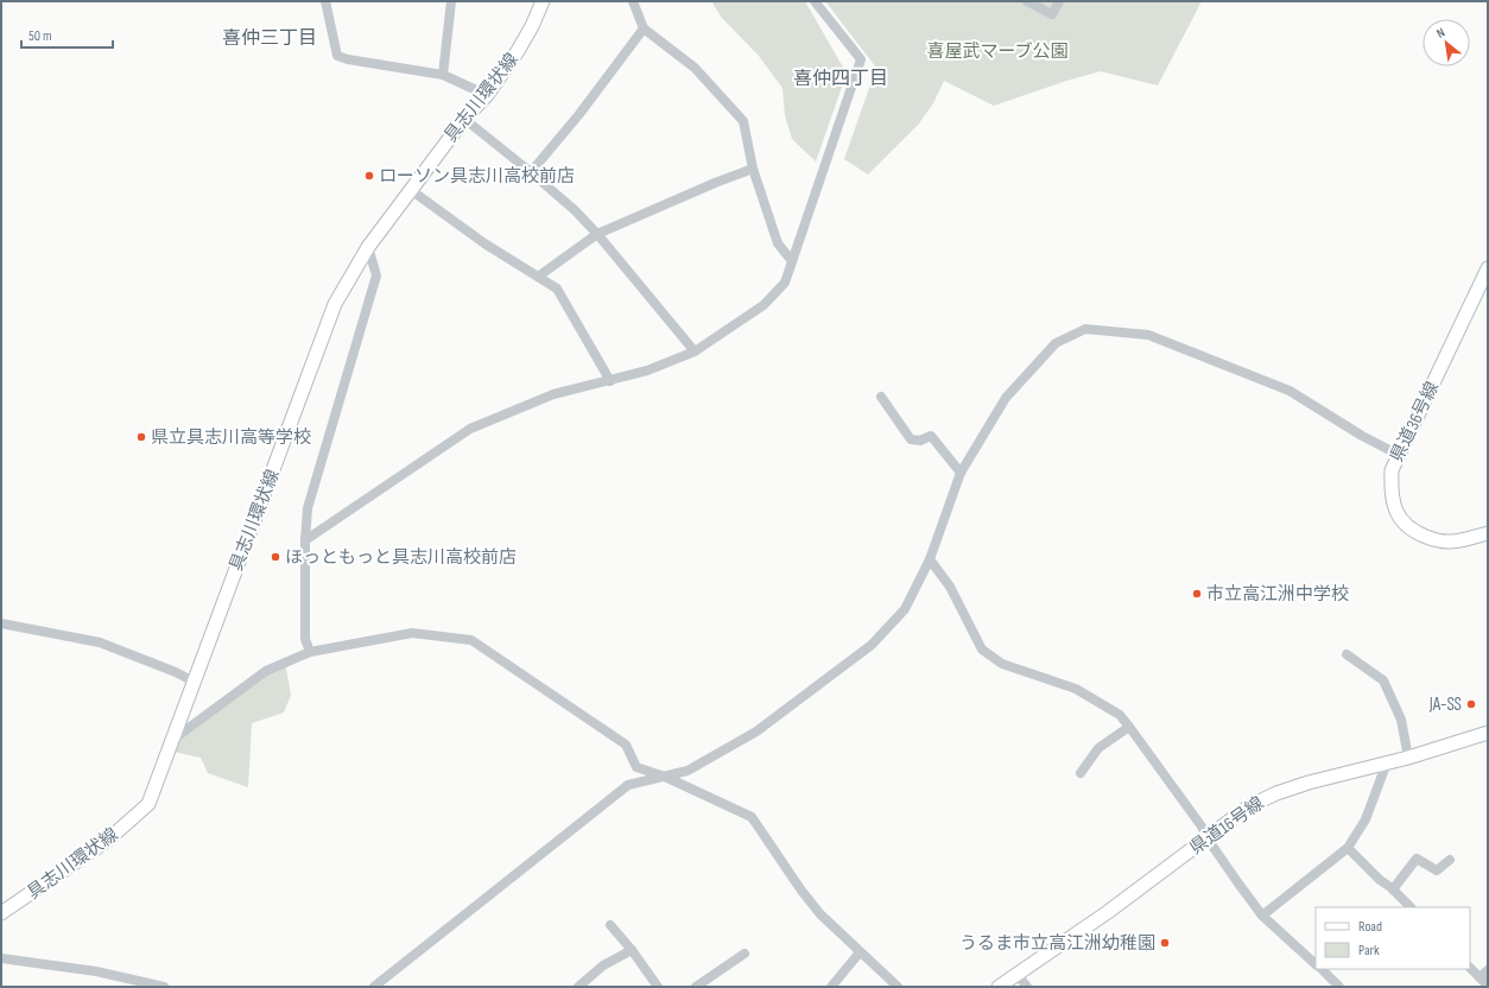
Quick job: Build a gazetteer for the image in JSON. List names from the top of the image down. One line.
{"streets":{"main road":["具志川環状線","県道36号線","県道16号線"]},"districts":["喜仲三丁目","喜仲四丁目"],"parks":["喜屋武マーブ公園"],"places":["ローソン具志川高校前店","県立具志川高等学校","ほっともっと具志川高校前店","市立高江洲中学校","JA-SS","うるま市立高江洲幼稚園"],"legend":["Road","Park"],"scale_bar":"50 m","north":"top left"}
